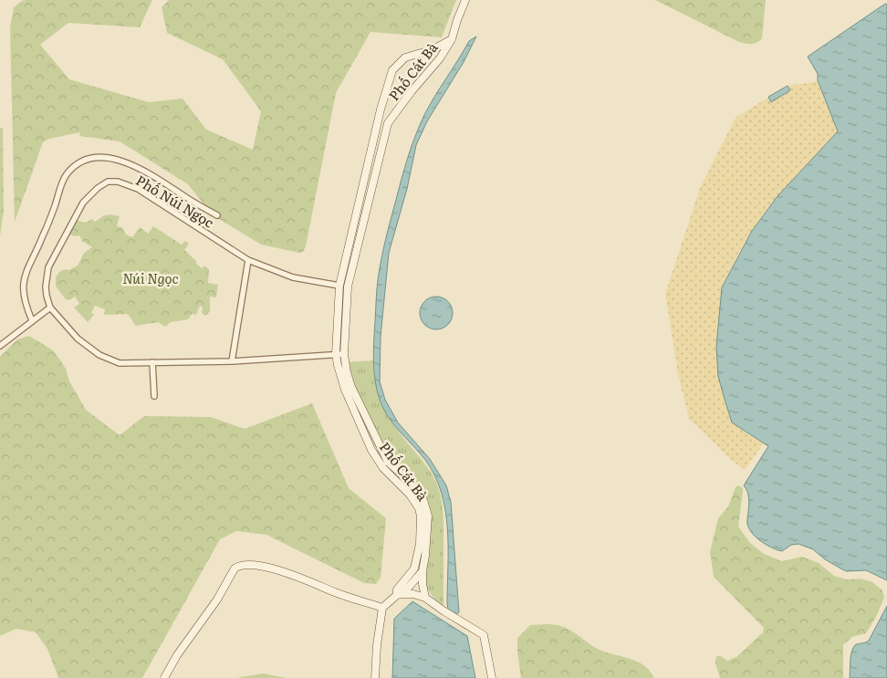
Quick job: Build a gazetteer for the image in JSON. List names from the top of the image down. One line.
{"streets":{"main road":["Phố Cát Bà"],"street":["Phố Núi Ngọc"]},"crossings":[["Phố Cát Bà","Phố Núi Ngọc"]],"parks":["Núi Ngọc"]}
